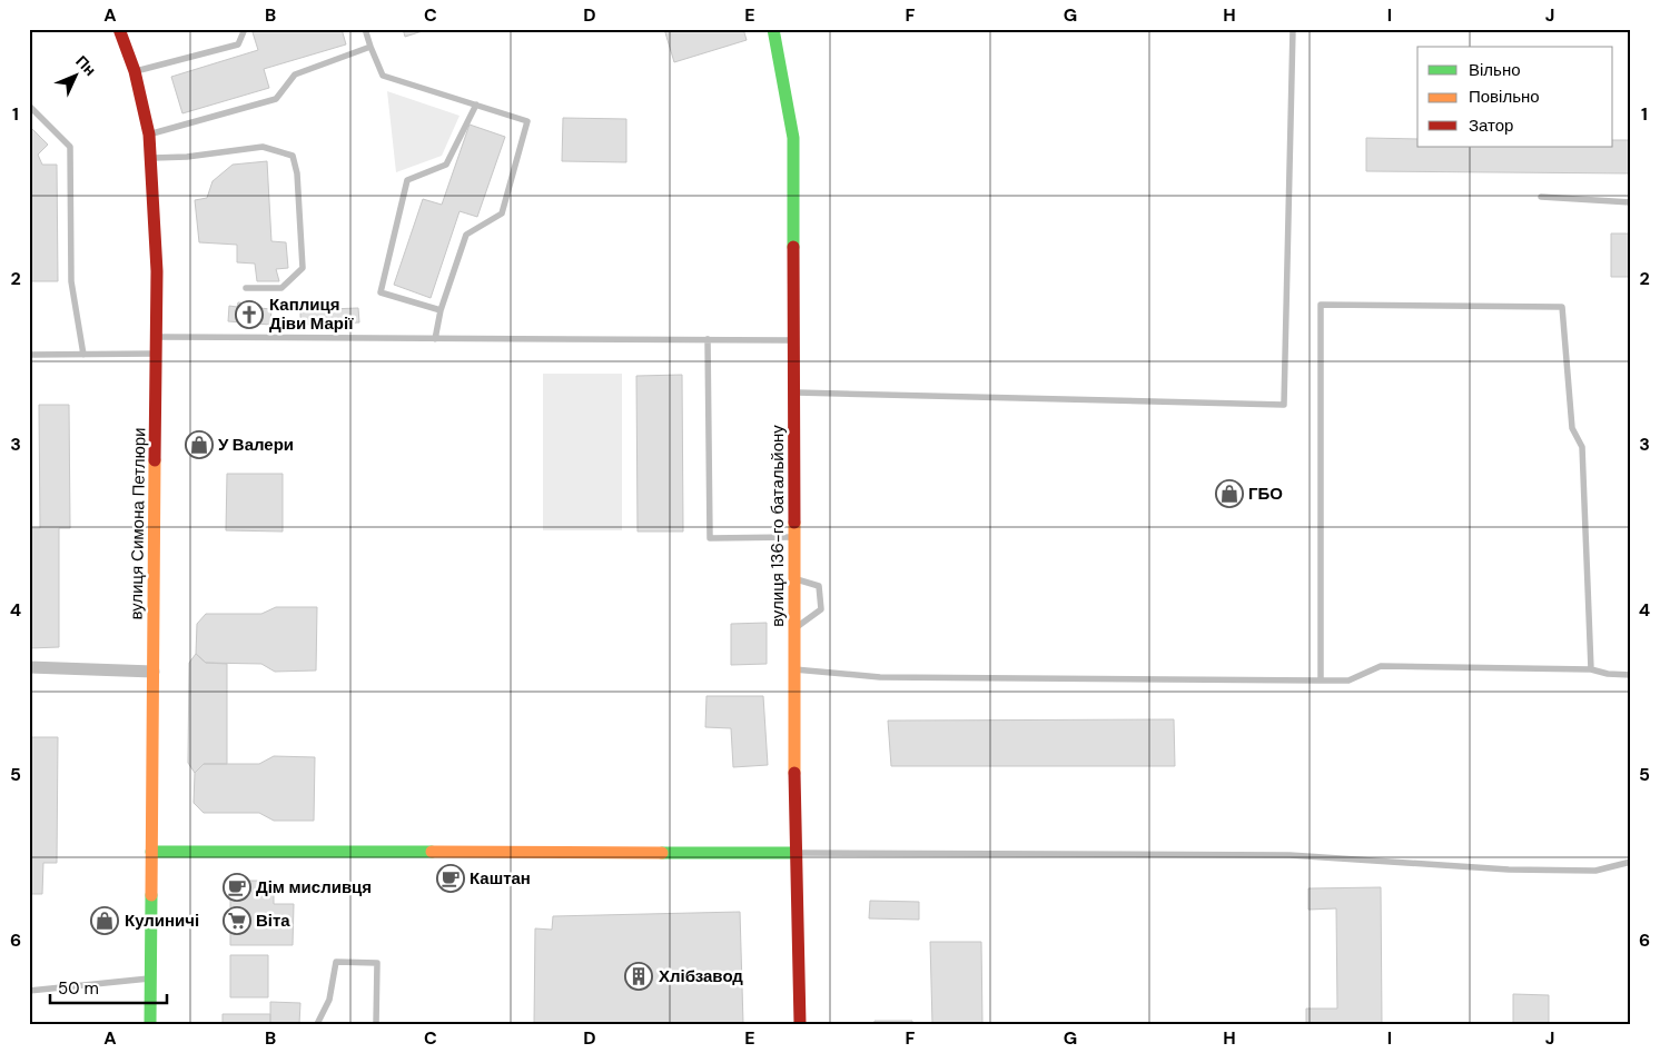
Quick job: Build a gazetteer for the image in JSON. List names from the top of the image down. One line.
{"streets":{"street":["вулиця Симона Петлюри","вулиця 136-го батальйону"]},"places":{"church":["Каплиця Діви Марії"],"shop":["У Валери","ГБО","Кулиничі"],"cafe":["Каштан","Дім мисливця"],"supermarket":["Віта"],"building":["Хлібзавод"]},"legend":["Вільно","Повільно","Затор"],"scale_bar":"50 m","north":"top right","grid":{"columns":["A","B","C","D","E","F","G","H","I","J"],"rows":["1","2","3","4","5","6"]}}
